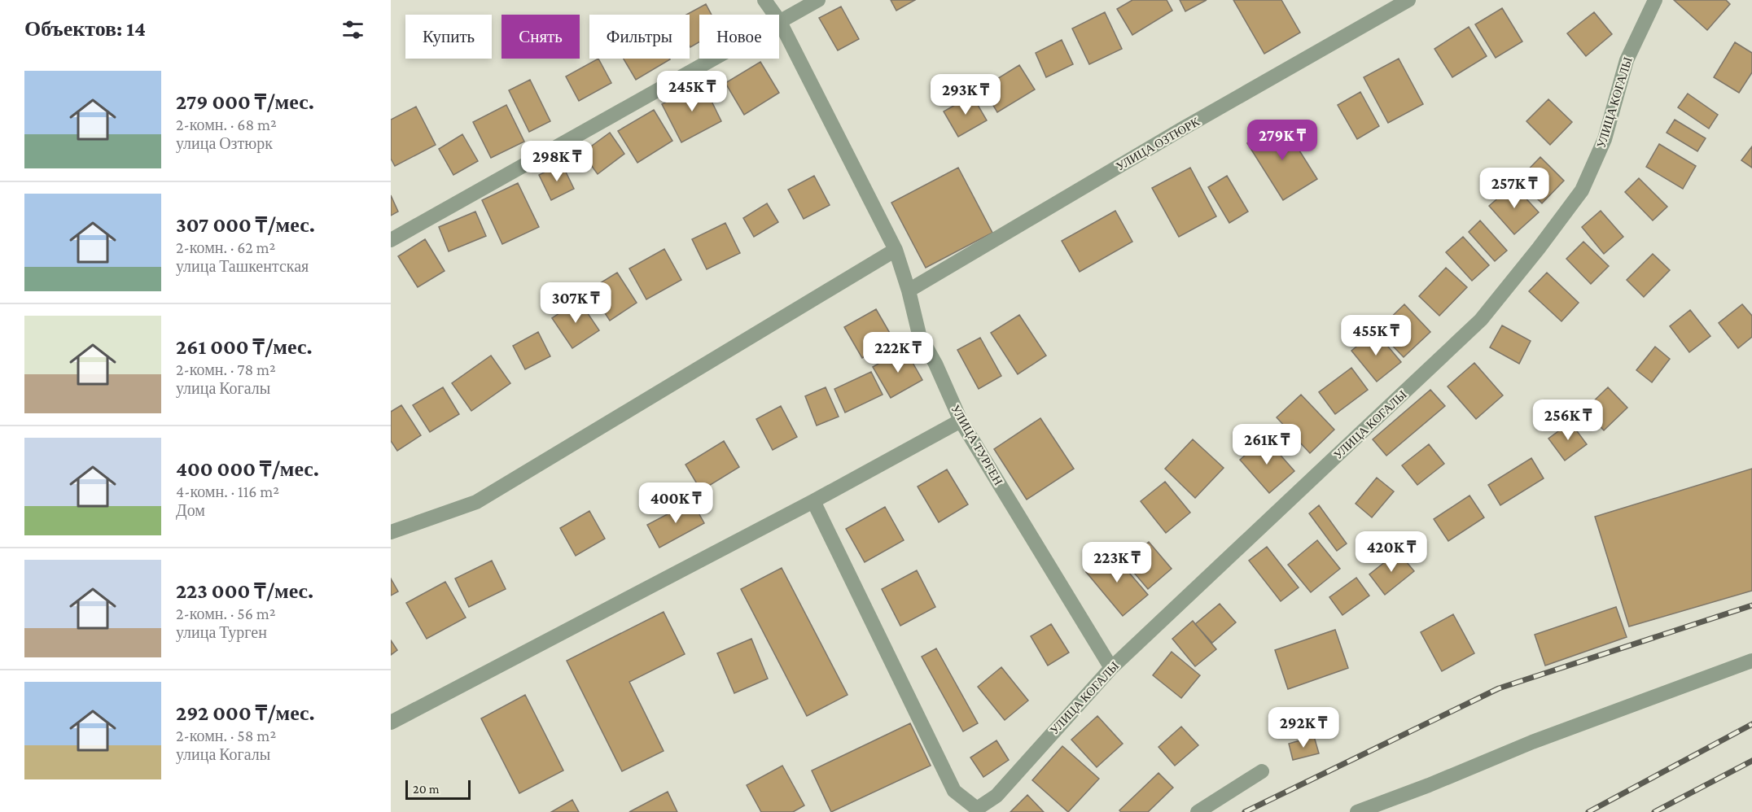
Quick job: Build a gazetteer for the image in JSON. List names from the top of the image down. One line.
{"streets":{"street":["УЛИЦА КОГАЛЫ","УЛИЦА ОЗТЮРК","УЛИЦА ТУРГЕН"]},"crossings":[["УЛИЦА КОГАЛЫ","УЛИЦА ТУРГЕН"],["УЛИЦА ОЗТЮРК","УЛИЦА ТУРГЕН"]],"scale_bar":"20 m","page":{"heading":"Объектов: 14","chip":["Купить","Снять","Фильтры","Новое"],"list":[{"name":"279 000 ₸/мес.","note":"2-комн. · 68 m² · улица Озтюрк"},{"name":"307 000 ₸/мес.","note":"2-комн. · 62 m² · улица Ташкентская"},{"name":"261 000 ₸/мес.","note":"2-комн. · 78 m² · улица Когалы"},{"name":"400 000 ₸/мес.","note":"4-комн. · 116 m² · Дом"},{"name":"223 000 ₸/мес.","note":"2-комн. · 56 m² · улица Турген"},{"name":"292 000 ₸/мес.","note":"2-комн. · 58 m² · улица Когалы"}],"price":["245K ₸","293K ₸","279K ₸","298K ₸","257K ₸","307K ₸","455K ₸","222K ₸","256K ₸","261K ₸","400K ₸","420K ₸","223K ₸","292K ₸"],"scale":"20 m"}}
